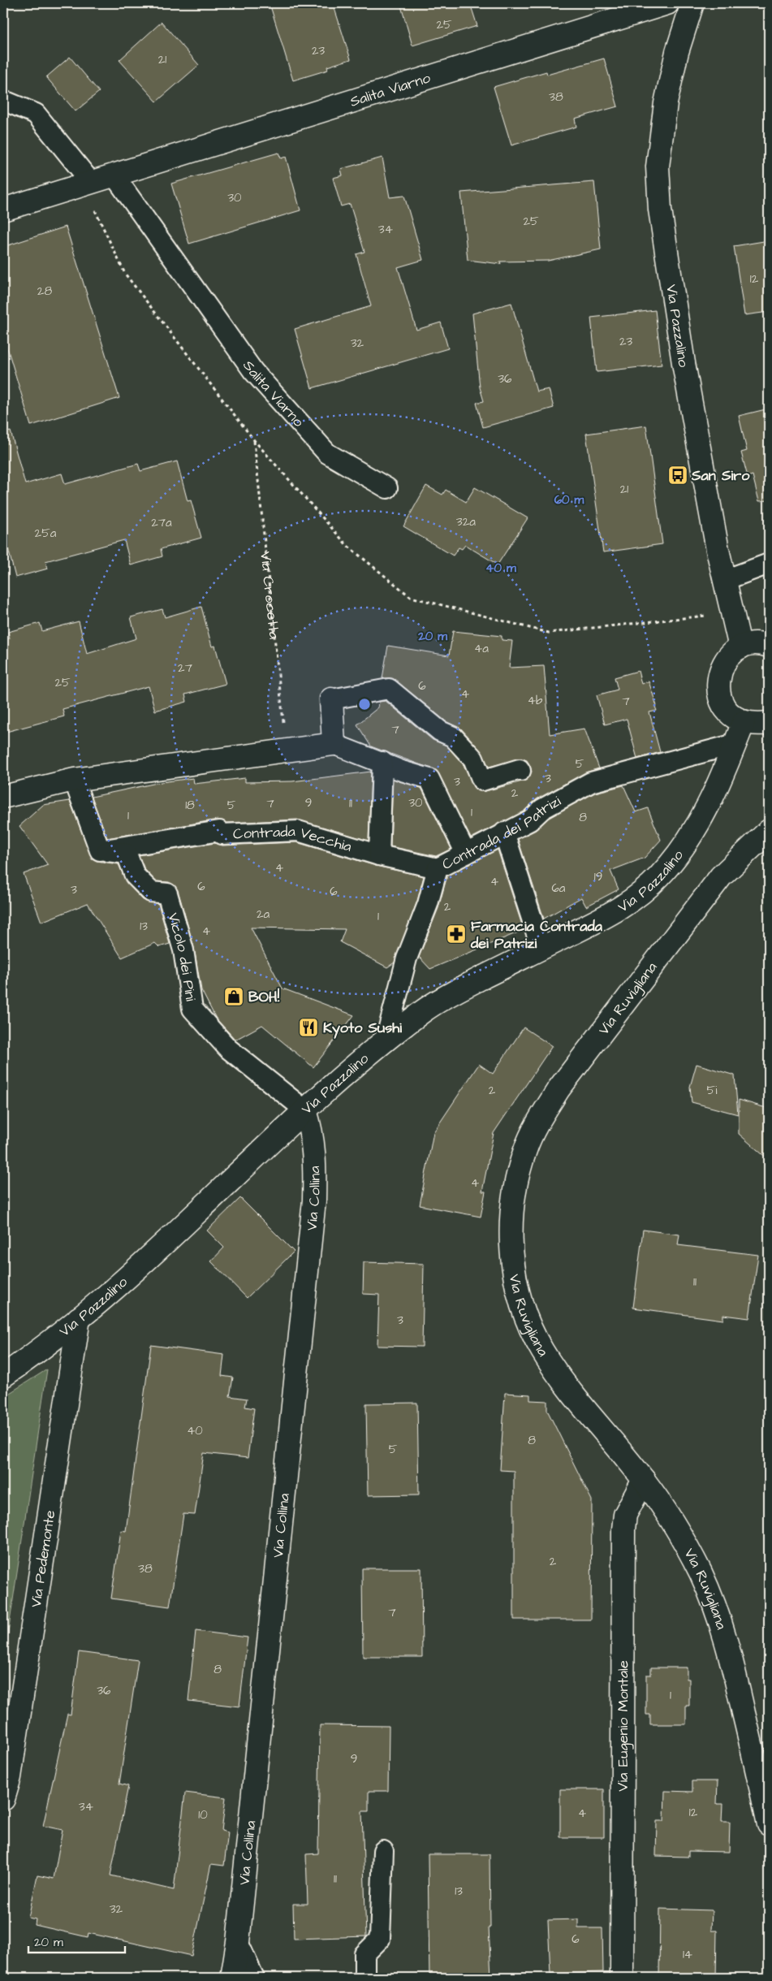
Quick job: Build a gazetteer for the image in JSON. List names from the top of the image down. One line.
{"streets":{"street":["Salita Viarno","Via Pazzalino","Via Ruvigliana","Via Collina","Via Pedemonte","Via Eugenio Montale"],"lane":["Contrada dei Patrizi","Contrada Vecchia","Vicolo dei Pini"],"path":["Via Crocetta"]},"crossings":[["Via Pazzalino","Contrada dei Patrizi"],["Via Pazzalino","Vicolo dei Pini"],["Via Pazzalino","Via Collina"],["Via Pazzalino","Via Pedemonte"],["Contrada dei Patrizi","Contrada Vecchia"],["Contrada Vecchia","Vicolo dei Pini"],["Vicolo dei Pini","Via Collina"],["Via Ruvigliana","Via Eugenio Montale"]],"places":{"bus stop":["San Siro"],"pharmacy":["Farmacia Contrada dei Patrizi"],"shop":["BOH!"],"restaurant":["Kyoto Sushi"]},"house_numbers":["25","23","21","38","30","25","34","12","28","23","32","36","21","32a","27a","25a","4a","27","25","6","4","4b","7","7","5","3","3","2","9","30","7","11","18","5","1","1","8","4","19","4","6","6a","3","6","2","2a","1","13","4","2","5i","4","11","3","40","8","5","2","38","7","8","36","1","9","34","12","4","10","11","13","32","6","14"],"scale_bar":"20 m","rings":["60 m","40 m","20 m"]}
